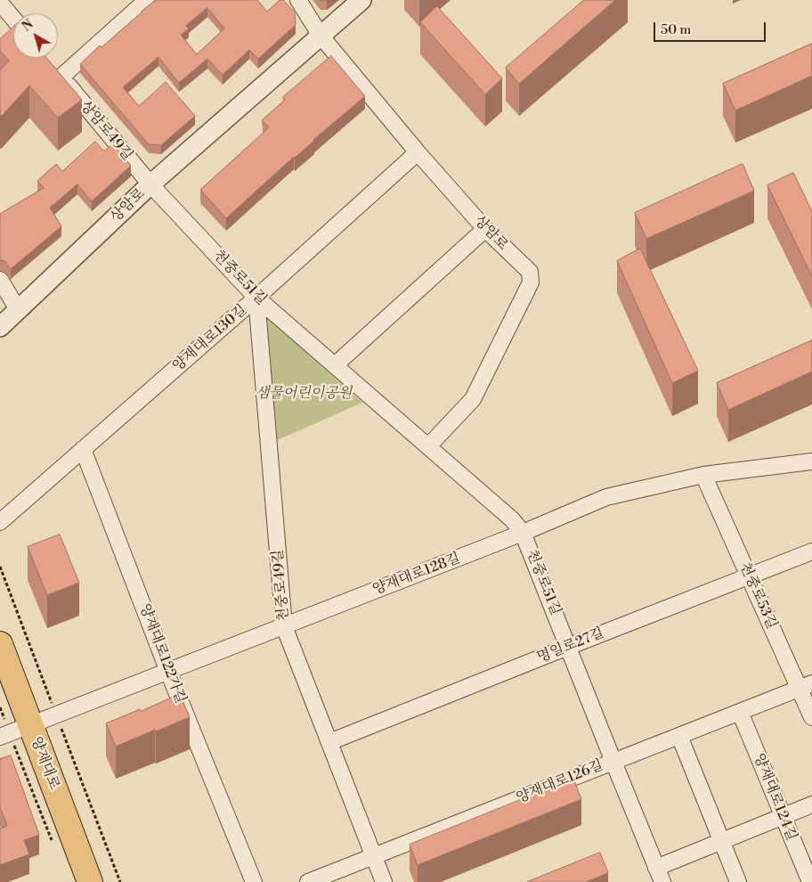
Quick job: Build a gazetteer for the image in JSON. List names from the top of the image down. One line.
{"streets":{"main road":["양재대로"],"street":["상암로49길","상암로","천중로51길","양재대로130길","양재대로128길","천중로49길","천중로53길","명일로27길","양재대로122가길","양재대로126길","양재대로124길"]},"crossings":[["상암로49길","상암로"],["상암로49길","천중로51길"],["상암로","천중로51길"],["상암로","양재대로130길"],["천중로51길","양재대로130길"],["천중로51길","양재대로128길"],["천중로51길","천중로49길"],["천중로51길","명일로27길"],["천중로51길","양재대로126길"],["양재대로130길","천중로49길"],["양재대로130길","양재대로122가길"],["양재대로128길","천중로49길"],["양재대로128길","천중로53길"],["양재대로128길","양재대로122가길"],["양재대로128길","양재대로"],["천중로49길","명일로27길"],["천중로49길","양재대로126길"],["천중로53길","명일로27길"],["천중로53길","양재대로126길"],["양재대로126길","양재대로124길"]],"parks":["샘물어린이공원"],"scale_bar":"50 m","north":"top left"}
